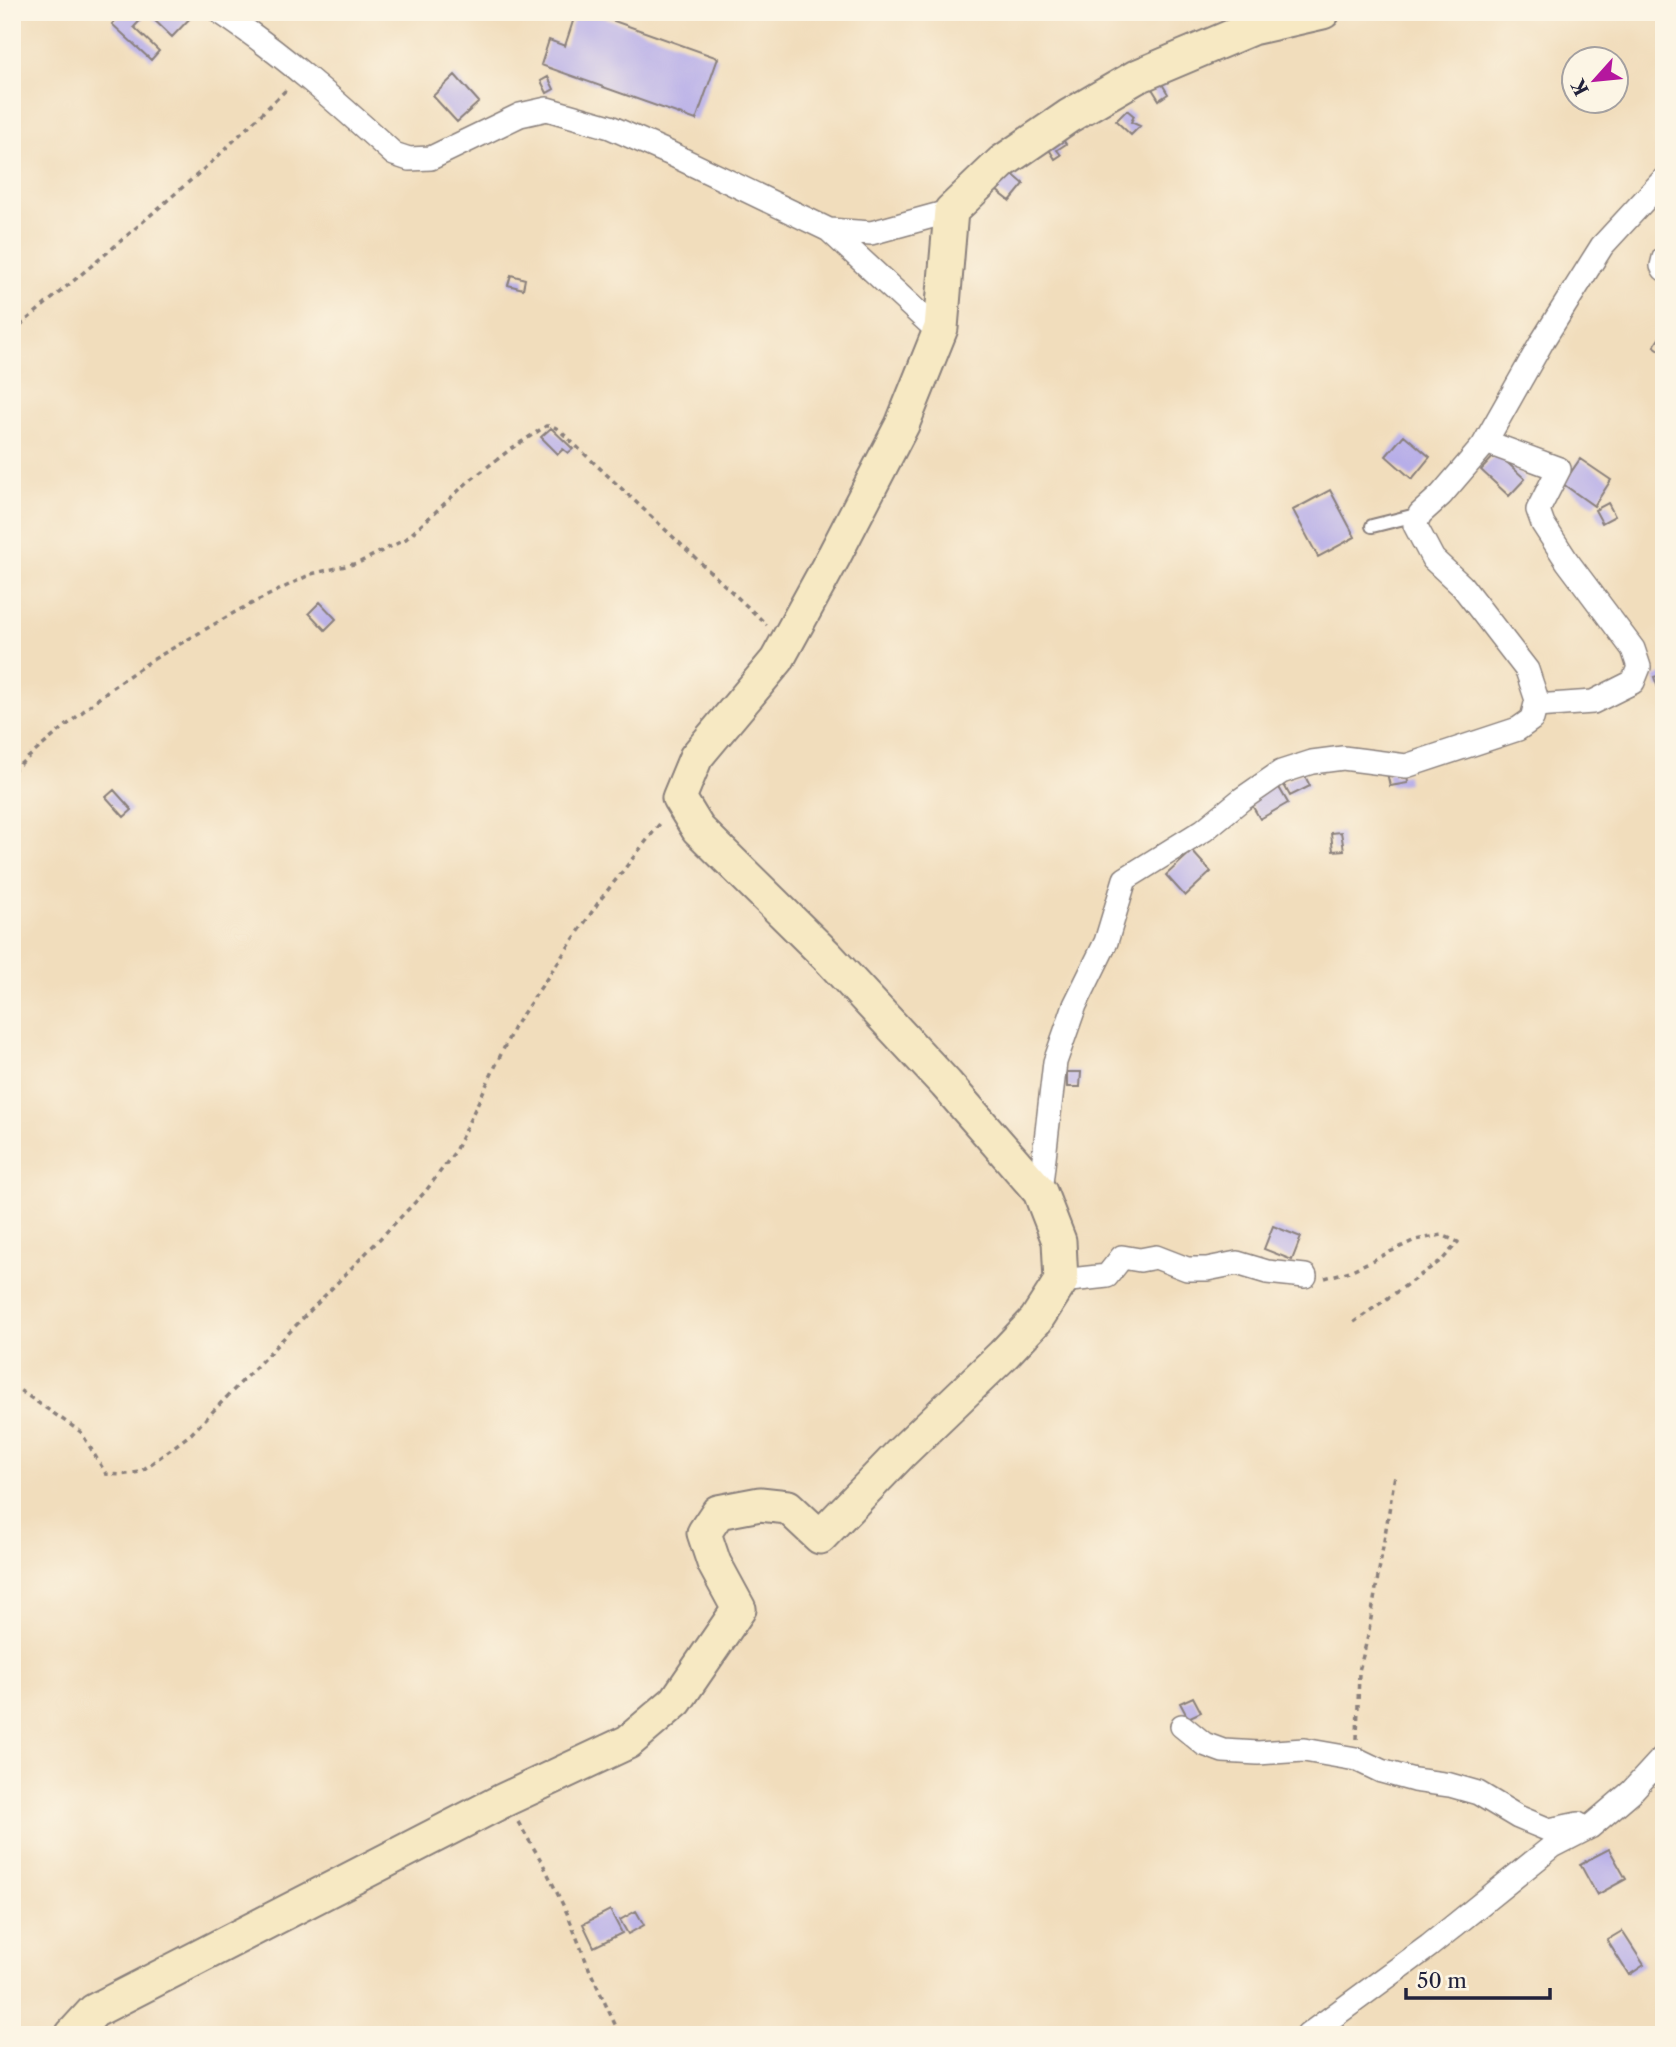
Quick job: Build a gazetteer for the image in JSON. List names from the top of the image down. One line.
{"scale_bar":"50 m","north":"bottom left"}
